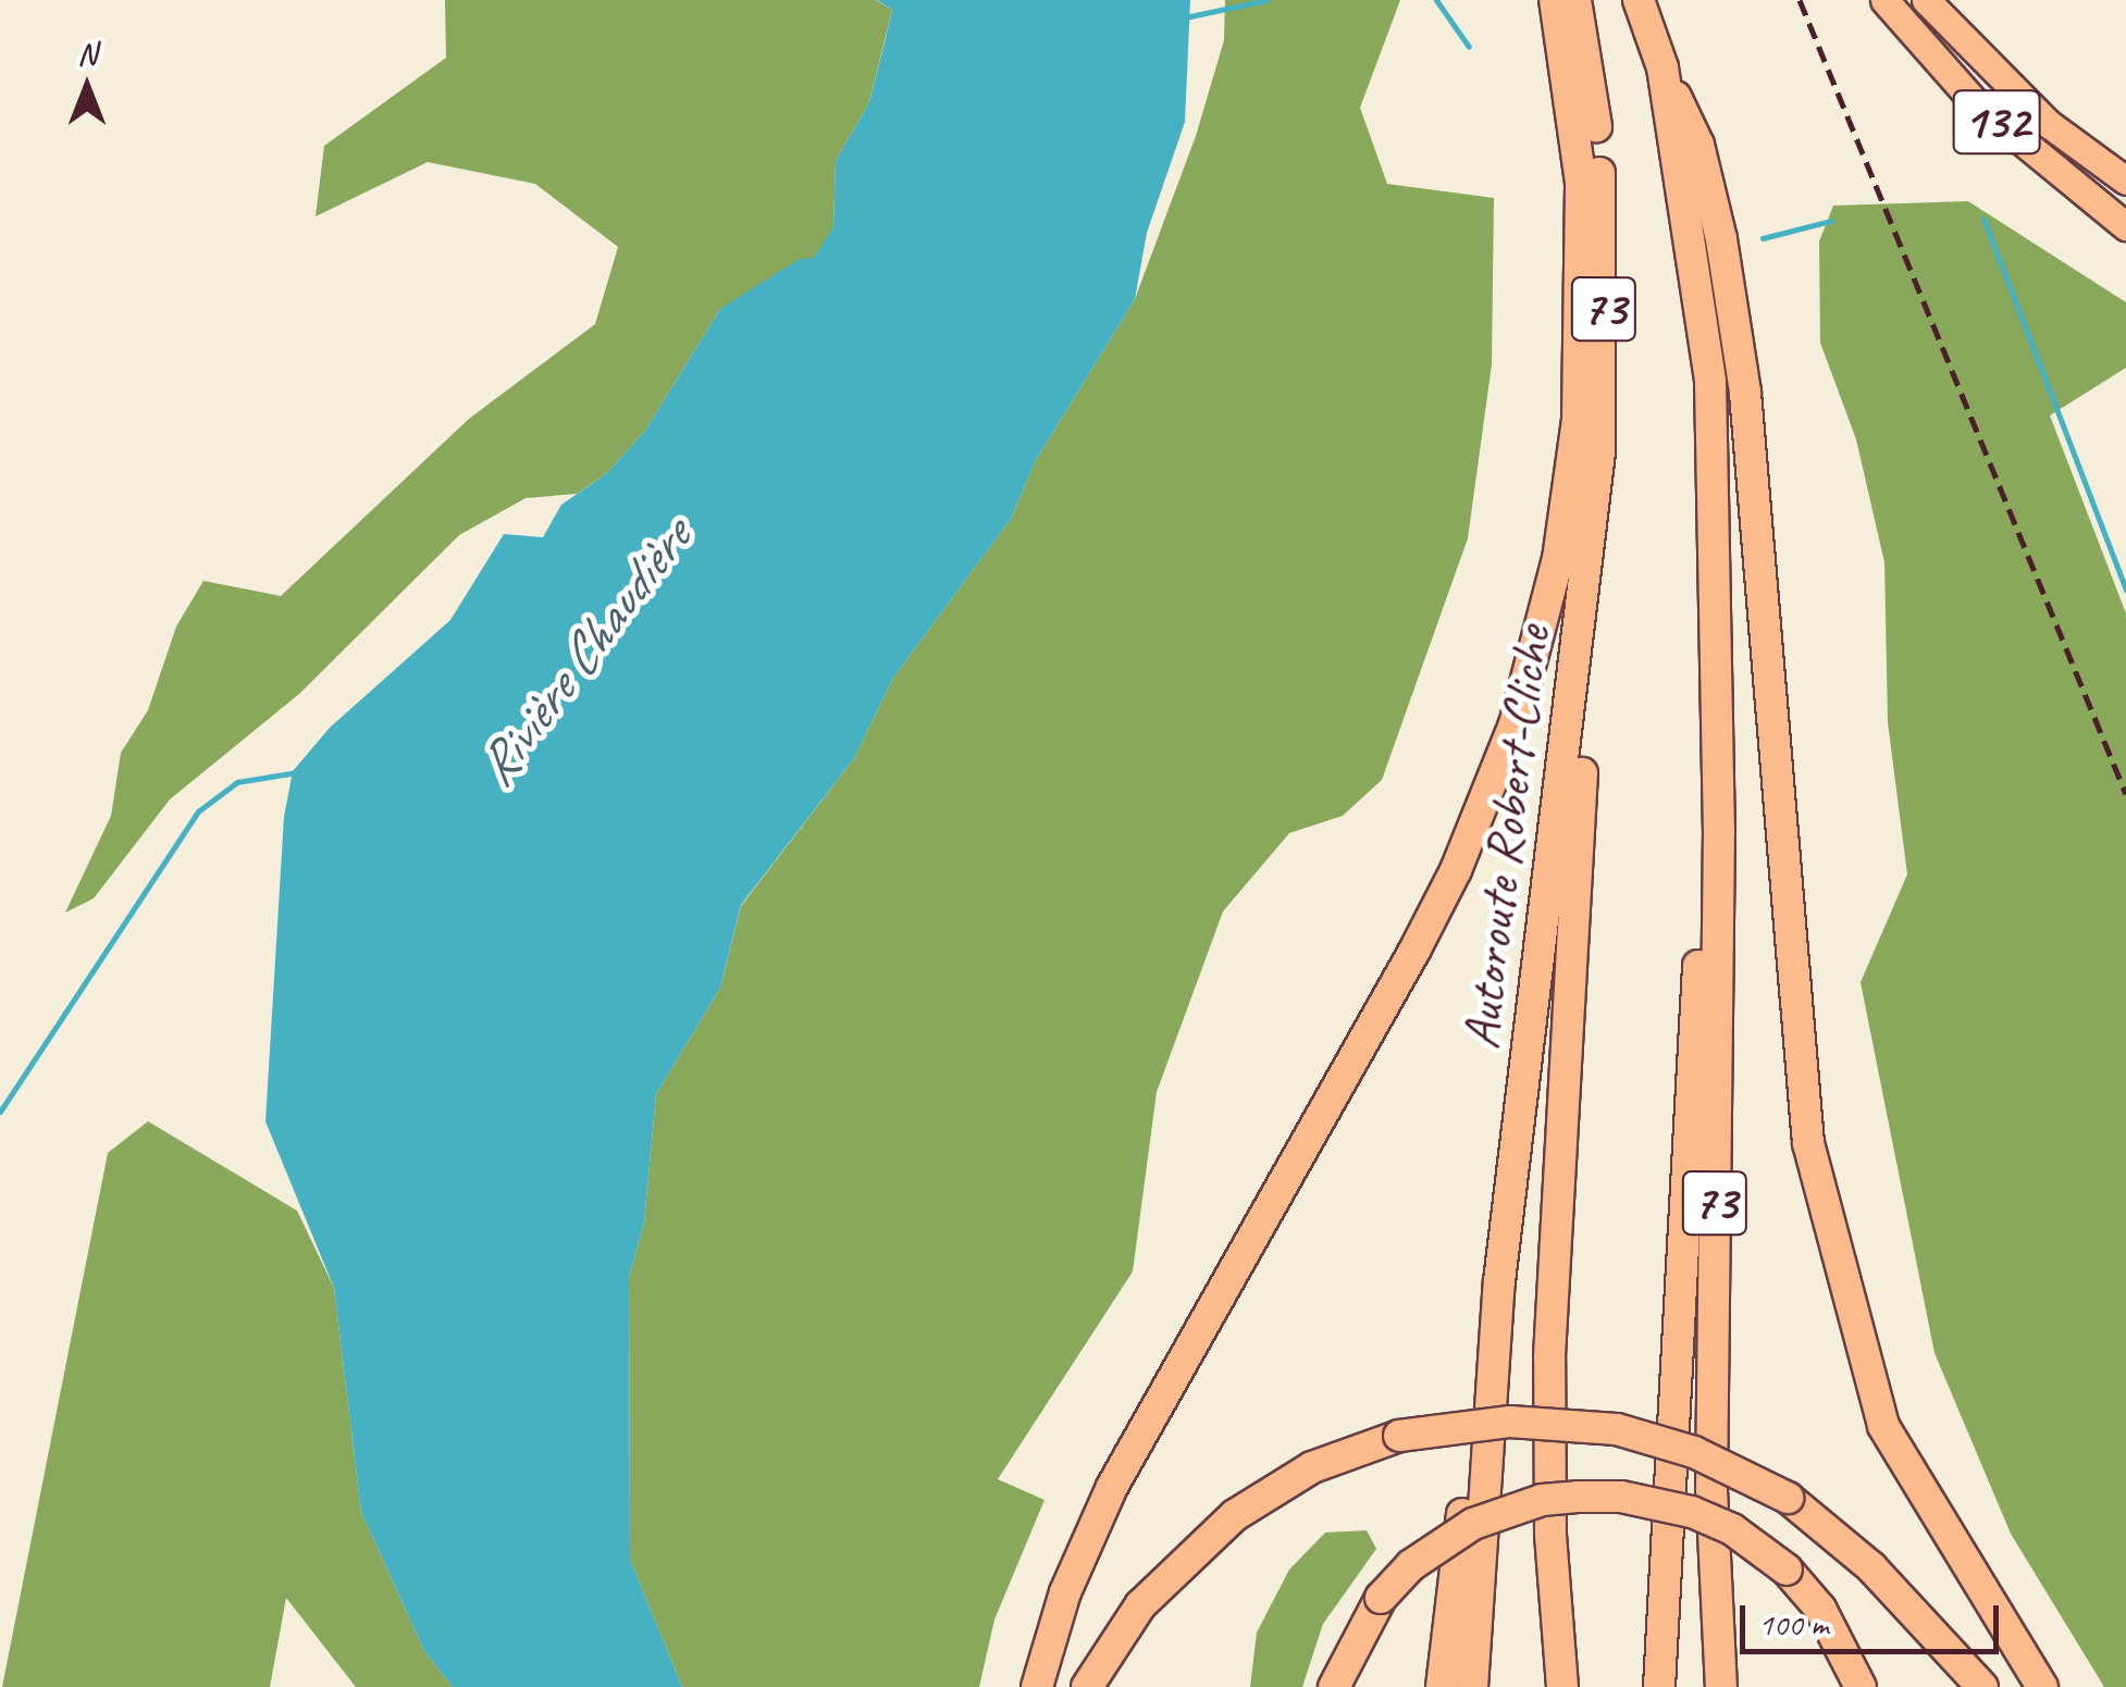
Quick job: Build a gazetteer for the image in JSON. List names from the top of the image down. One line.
{"streets":{"highway":["73","Autoroute Robert-Cliche"],"main road":["132"]},"water":["Rivière Chaudière"],"scale_bar":"100 m","north":"top"}
